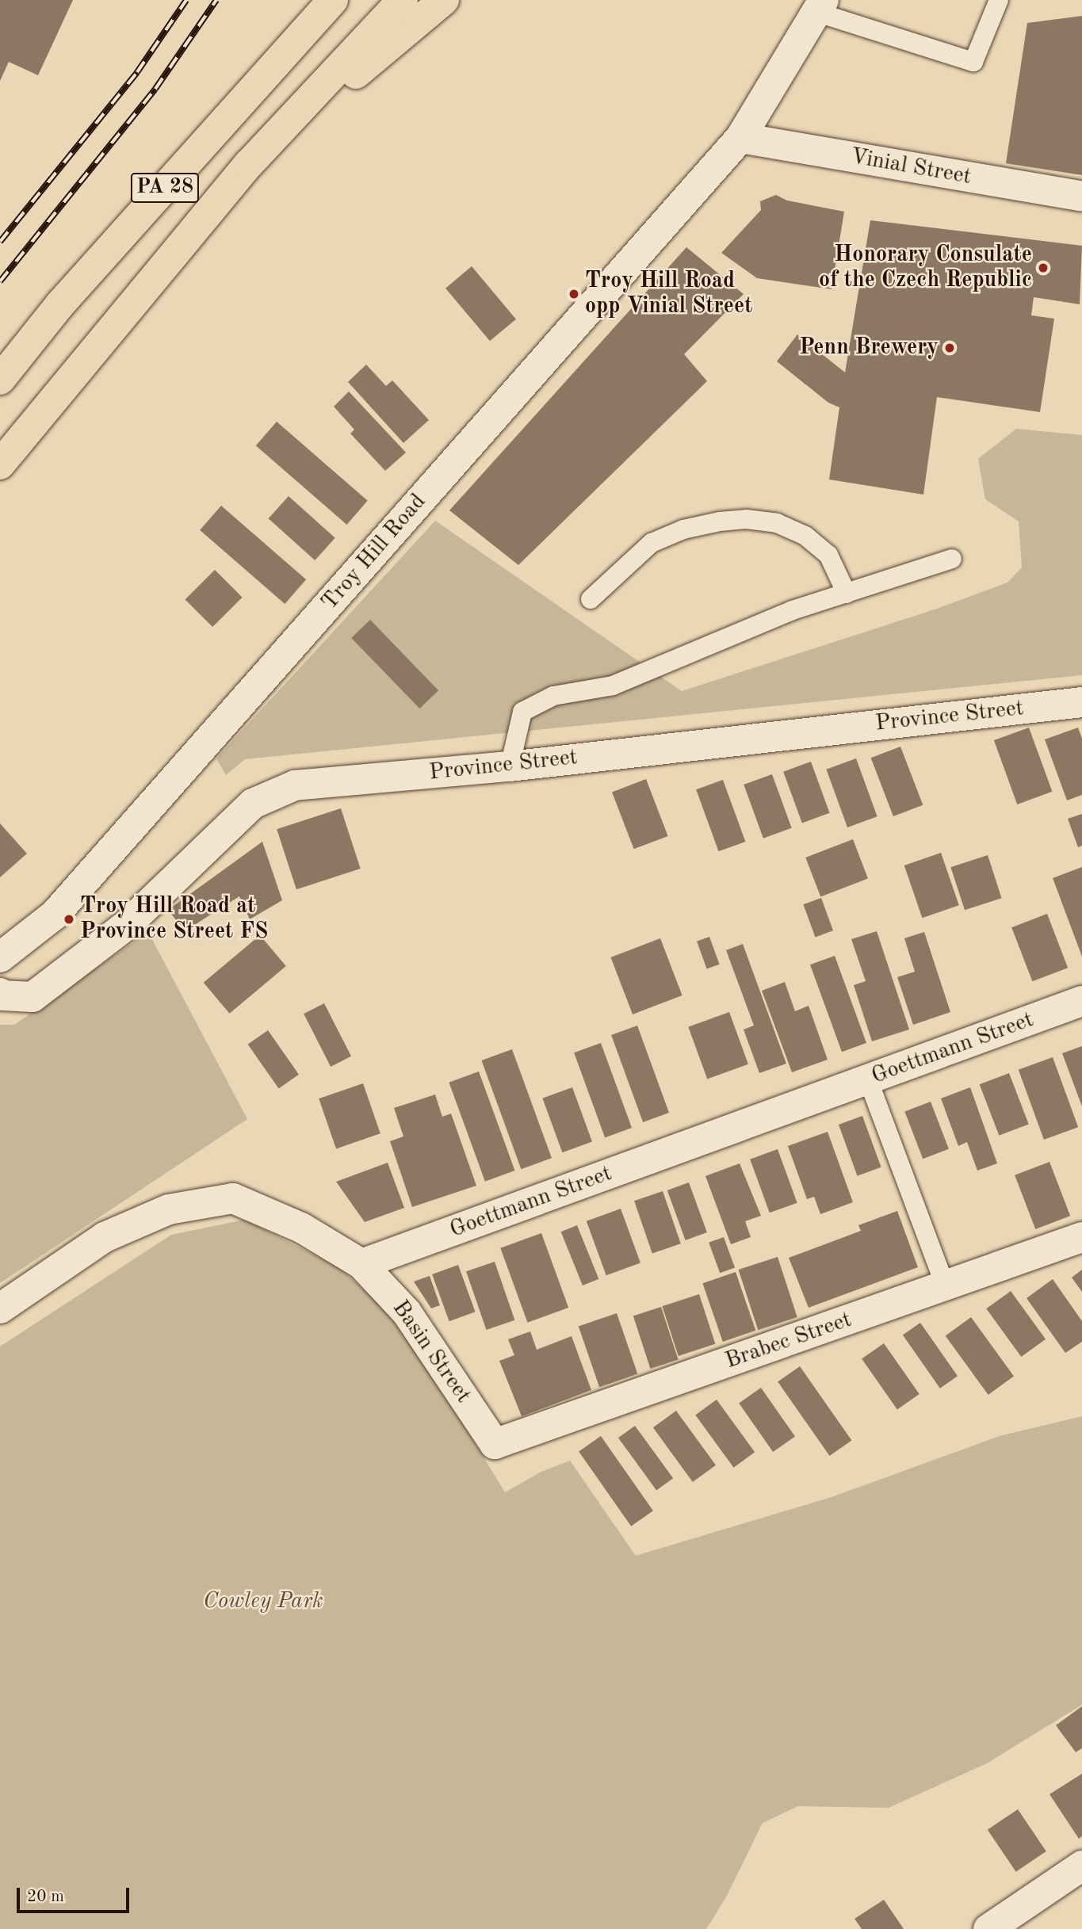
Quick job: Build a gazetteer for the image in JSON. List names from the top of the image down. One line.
{"streets":{"highway":["PA 28"],"street":["Vinial Street","Troy Hill Road","Province Street","Goettmann Street","Brabec Street","Basin Street"]},"crossings":[["Vinial Street","Troy Hill Road"],["Goettmann Street","Basin Street"],["Brabec Street","Basin Street"]],"parks":["Cowley Park"],"places":["Honorary Consulate of the Czech Republic","Troy Hill Road opp Vinial Street","Penn Brewery","Troy Hill Road at Province Street FS"],"scale_bar":"20 m"}
